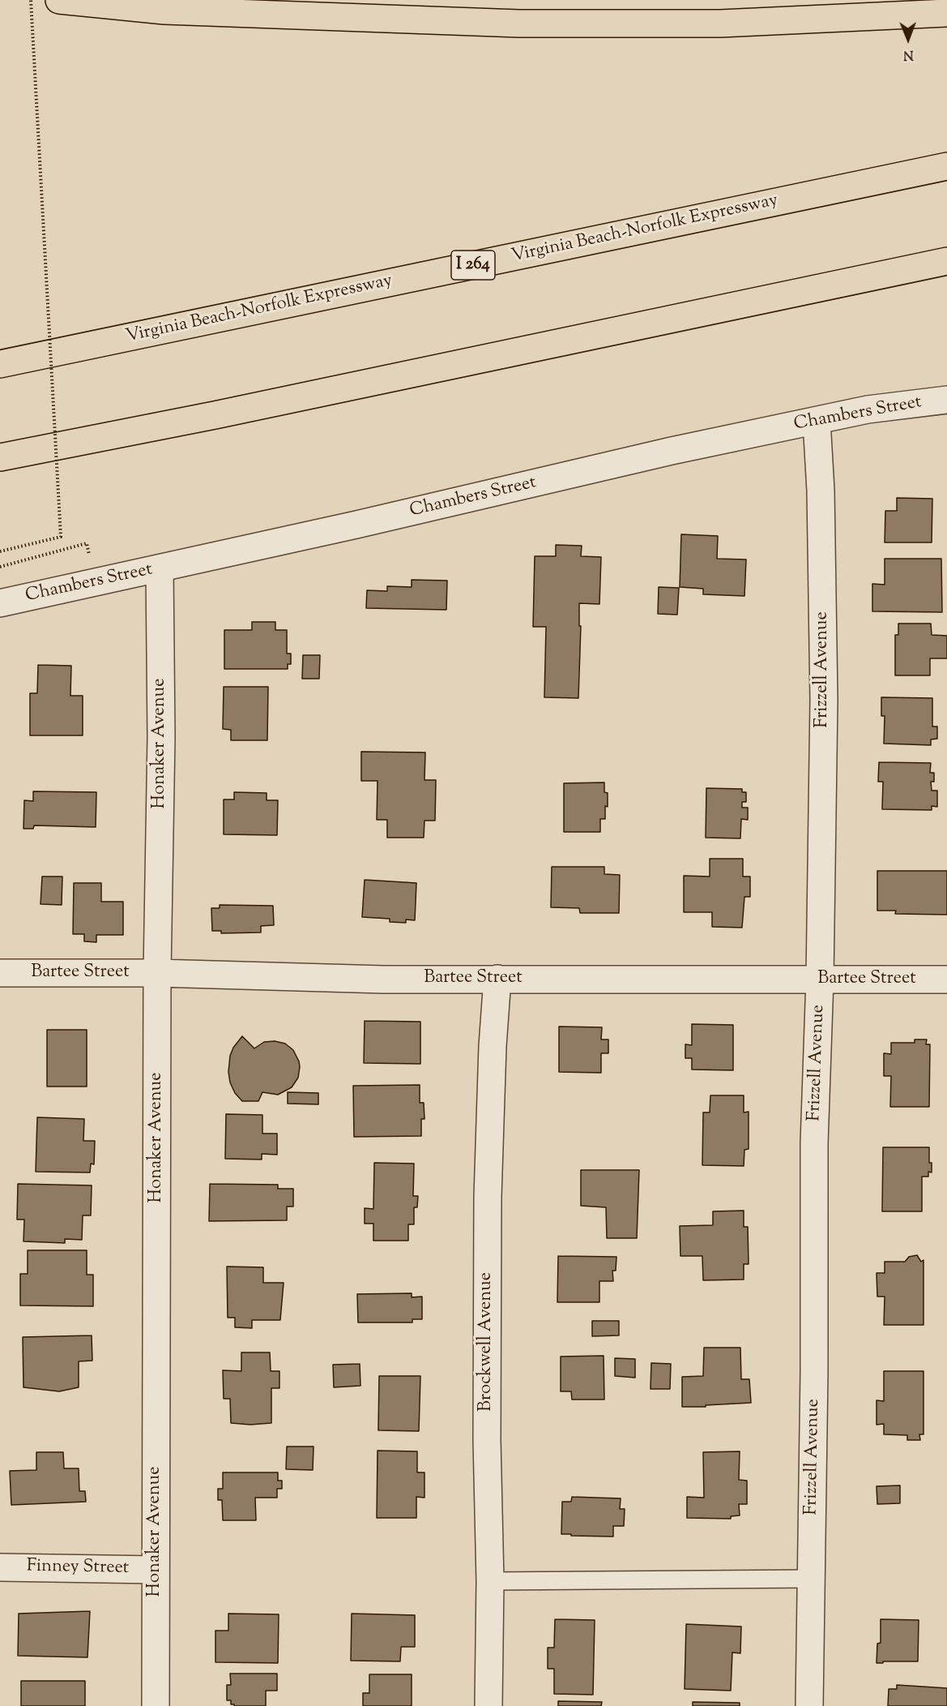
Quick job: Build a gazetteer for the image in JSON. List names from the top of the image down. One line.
{"streets":{"highway":["Virginia Beach-Norfolk Expressway","I 264"],"street":["Chambers Street","Frizzell Avenue","Honaker Avenue","Bartee Street","Brockwell Avenue","Finney Street"]},"crossings":[["Chambers Street","Frizzell Avenue"],["Chambers Street","Honaker Avenue"],["Frizzell Avenue","Bartee Street"],["Honaker Avenue","Bartee Street"],["Honaker Avenue","Finney Street"],["Bartee Street","Brockwell Avenue"]],"north":"bottom"}
